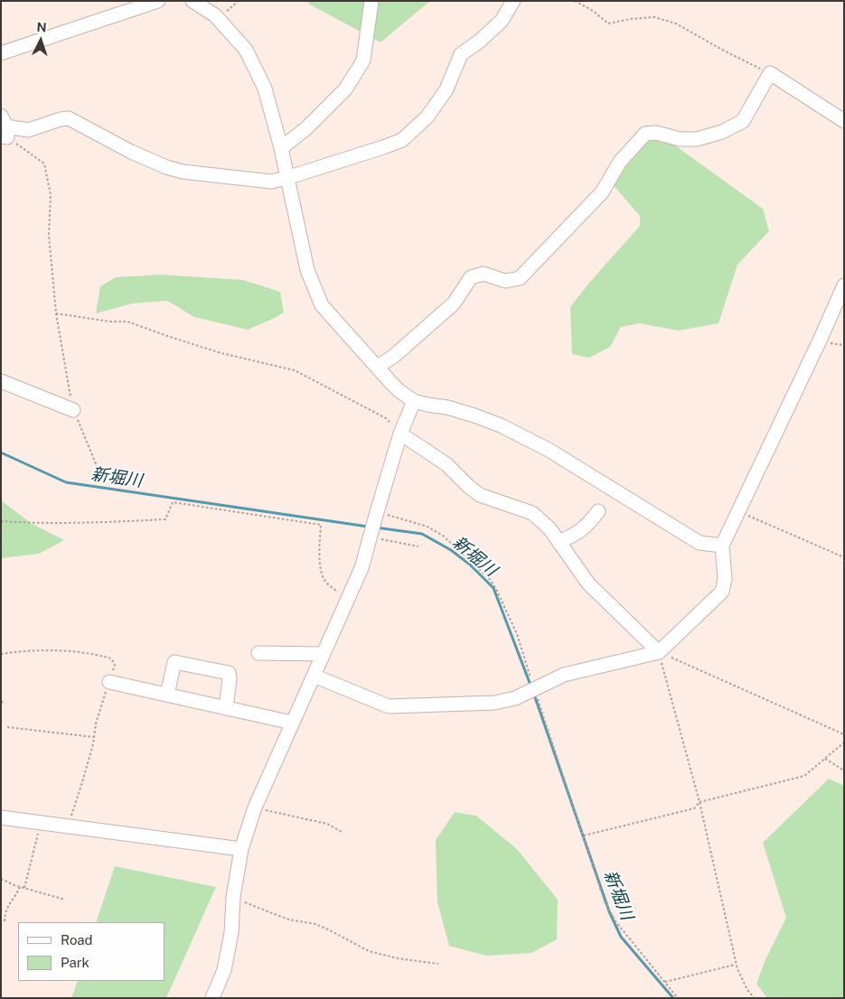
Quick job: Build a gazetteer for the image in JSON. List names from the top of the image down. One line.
{"water":["新堀川"],"legend":["Road","Park"],"north":"top"}
